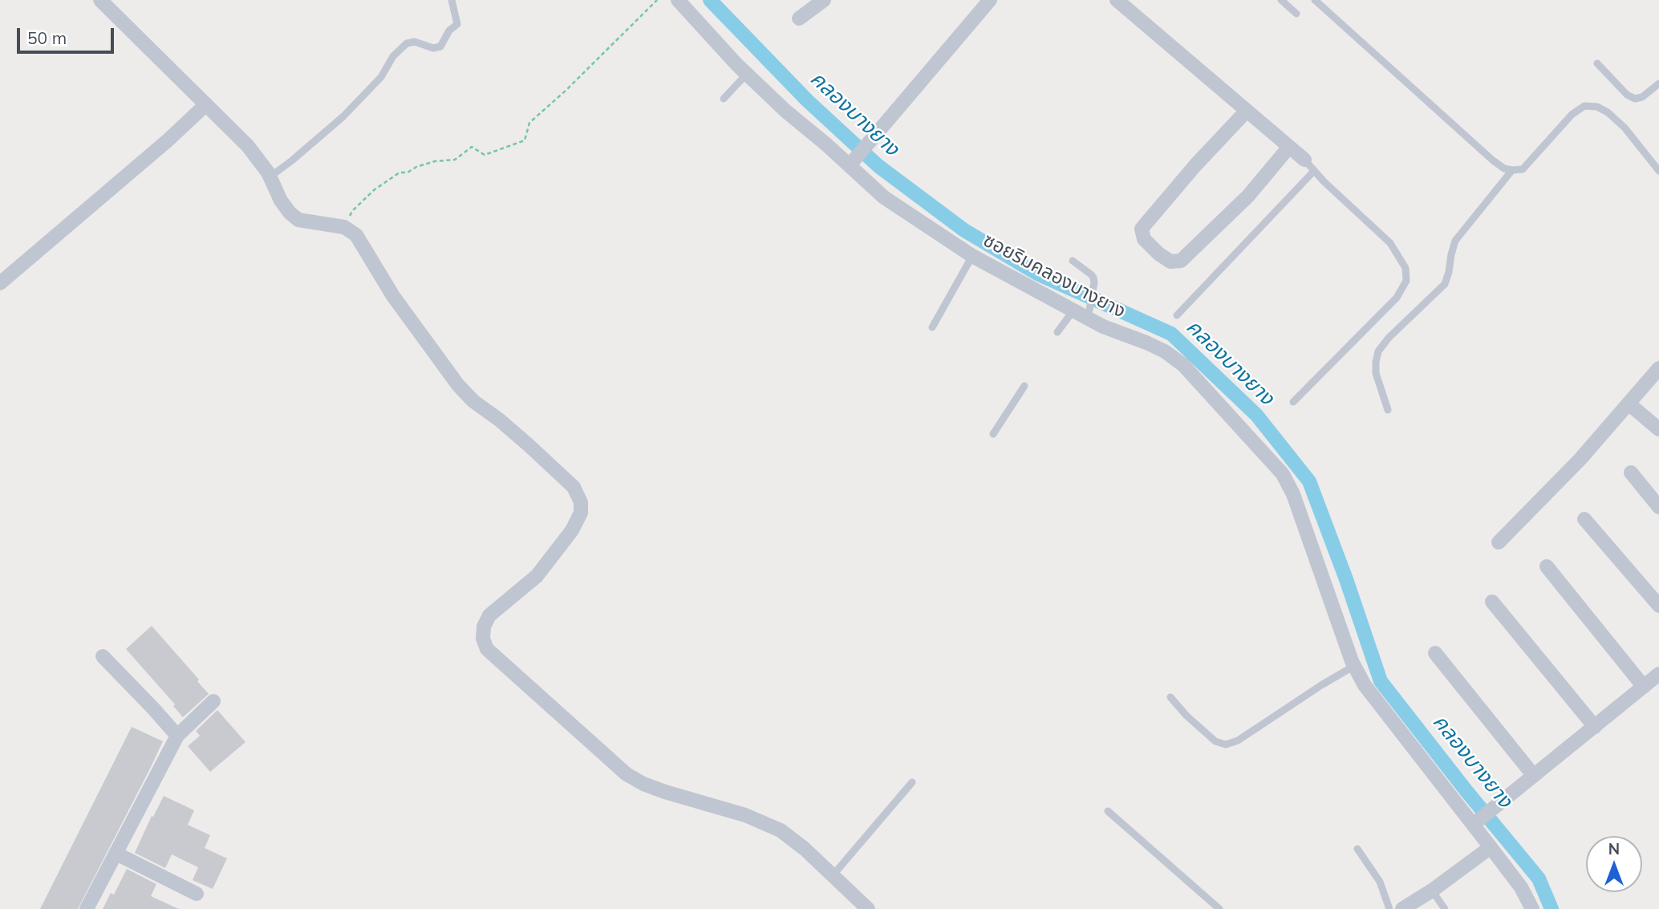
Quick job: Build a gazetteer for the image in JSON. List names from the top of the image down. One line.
{"streets":{"street":["ซอยริมคลองบางยาง"]},"water":["คลองบางยาง"],"scale_bar":"50 m","north":"top"}
